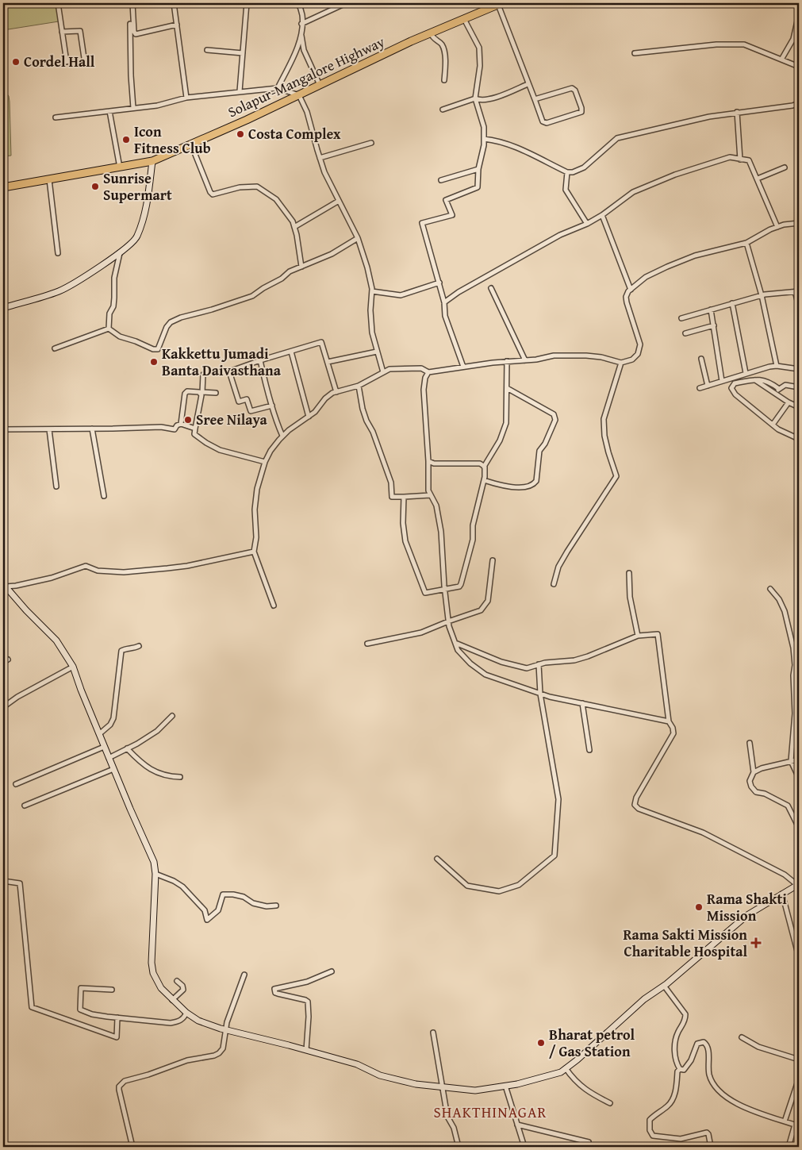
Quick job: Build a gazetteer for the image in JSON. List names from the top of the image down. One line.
{"streets":{"highway":["Solapur-Mangalore Highway"]},"districts":["SHAKTHINAGAR"],"places":{"other":["Cordel Hall","Costa Complex","Icon Fitness Club","Sunrise Supermart","Kakkettu Jumadi Banta Daivasthana","Sree Nilaya","Rama Shakti Mission","Bharat petrol / Gas Station"],"health":["Rama Sakti Mission Charitable Hospital"]}}
